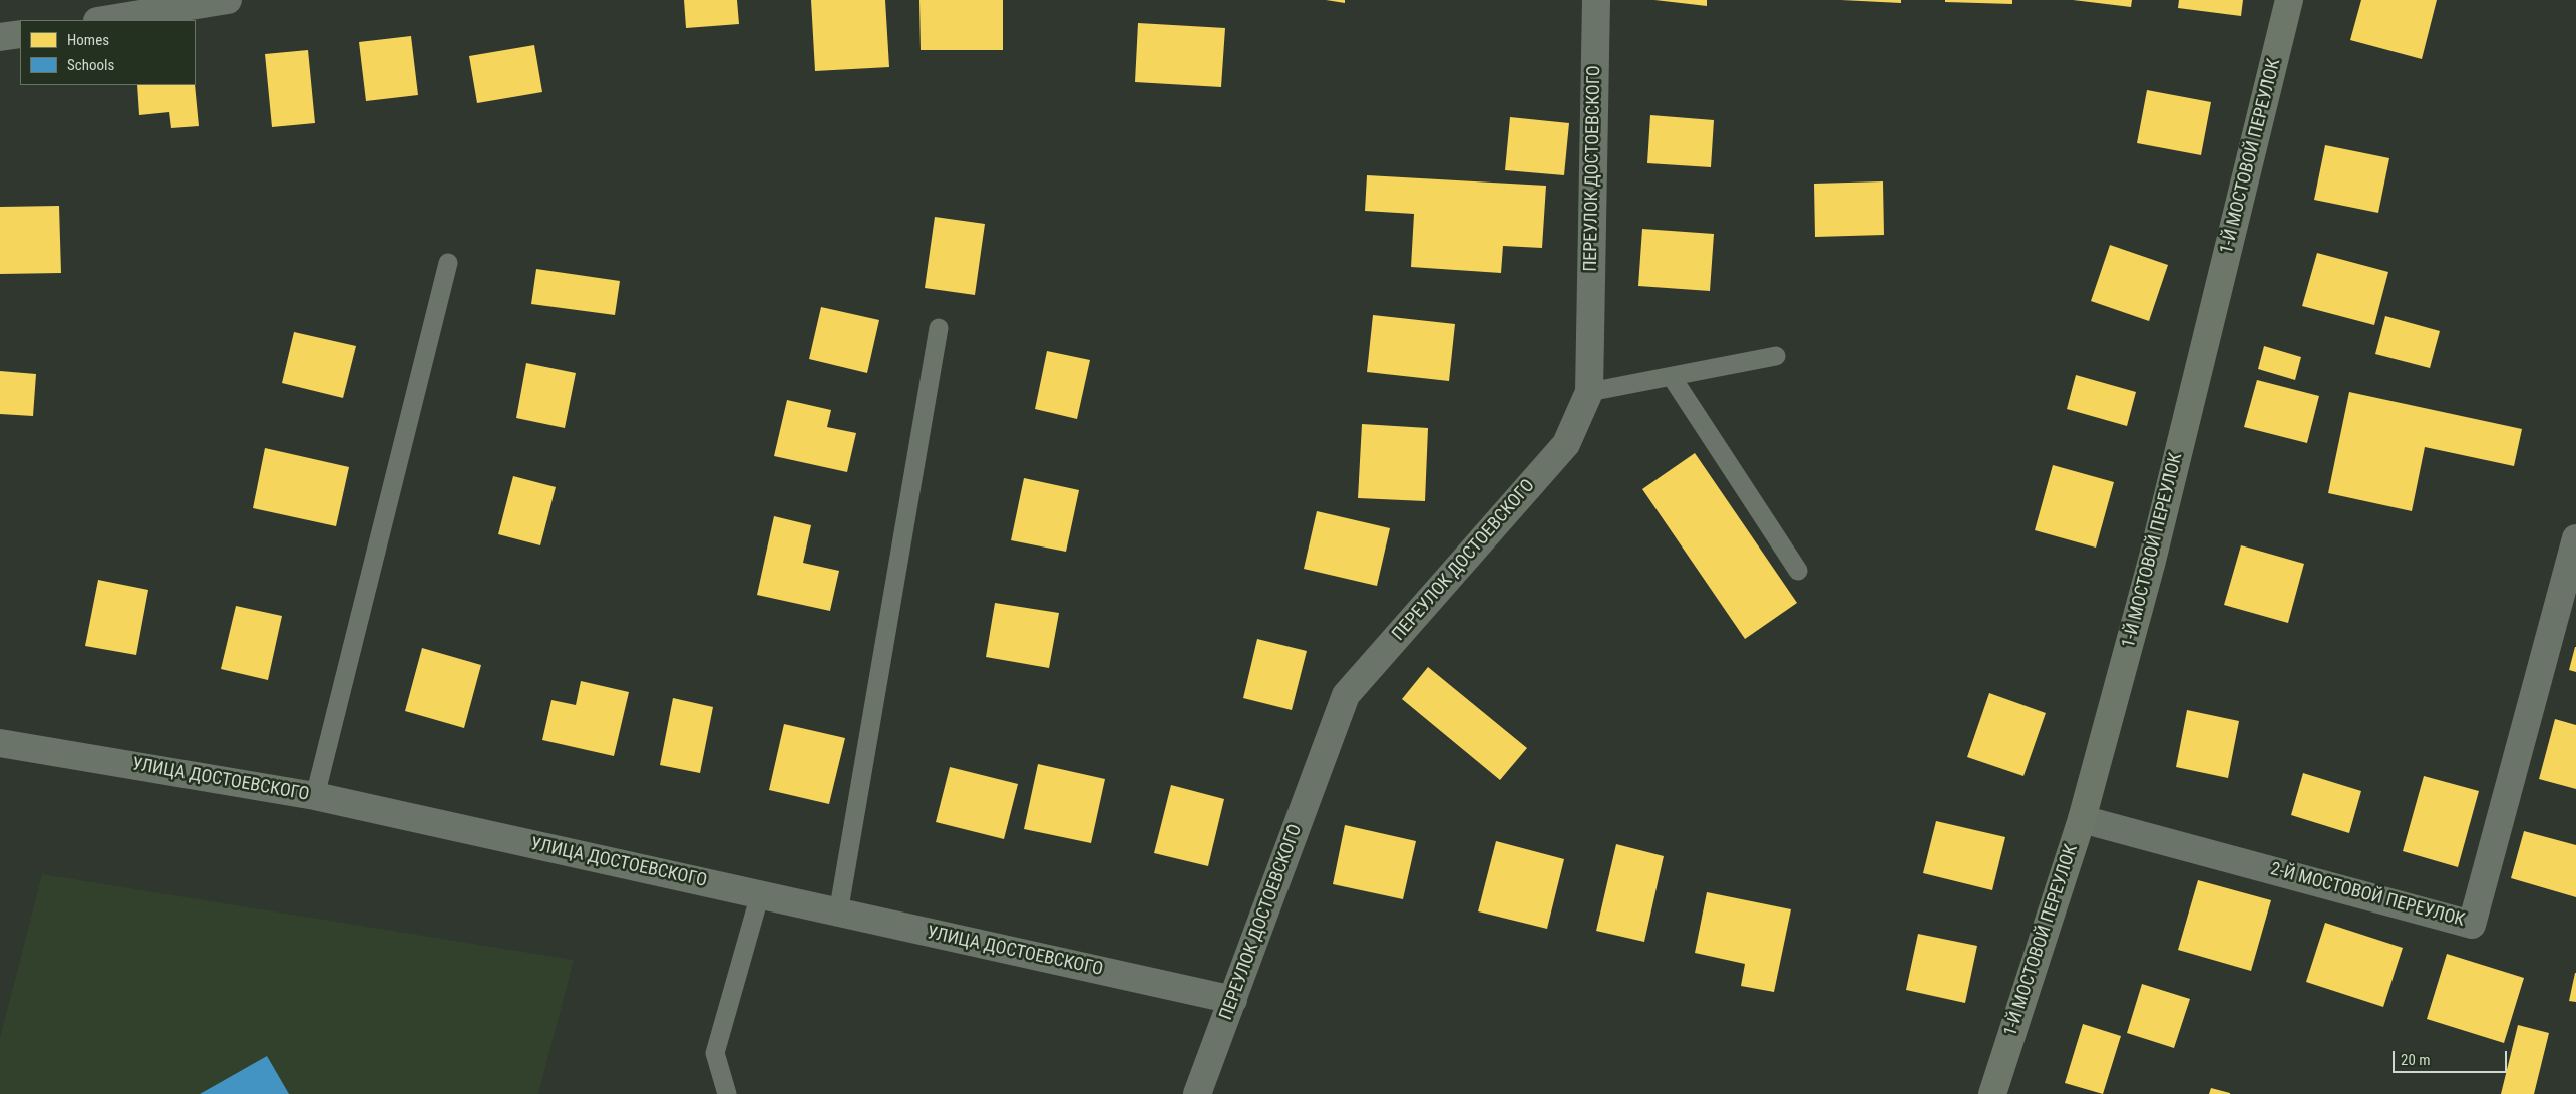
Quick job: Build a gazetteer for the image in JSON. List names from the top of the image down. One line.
{"streets":{"street":["1-Й МОСТОВОЙ ПЕРЕУЛОК","ПЕРЕУЛОК ДОСТОЕВСКОГО","УЛИЦА ДОСТОЕВСКОГО","2-Й МОСТОВОЙ ПЕРЕУЛОК"]},"crossings":[["1-Й МОСТОВОЙ ПЕРЕУЛОК","2-Й МОСТОВОЙ ПЕРЕУЛОК"],["ПЕРЕУЛОК ДОСТОЕВСКОГО","УЛИЦА ДОСТОЕВСКОГО"]],"legend":["Homes","Schools"],"scale_bar":"20 m"}
